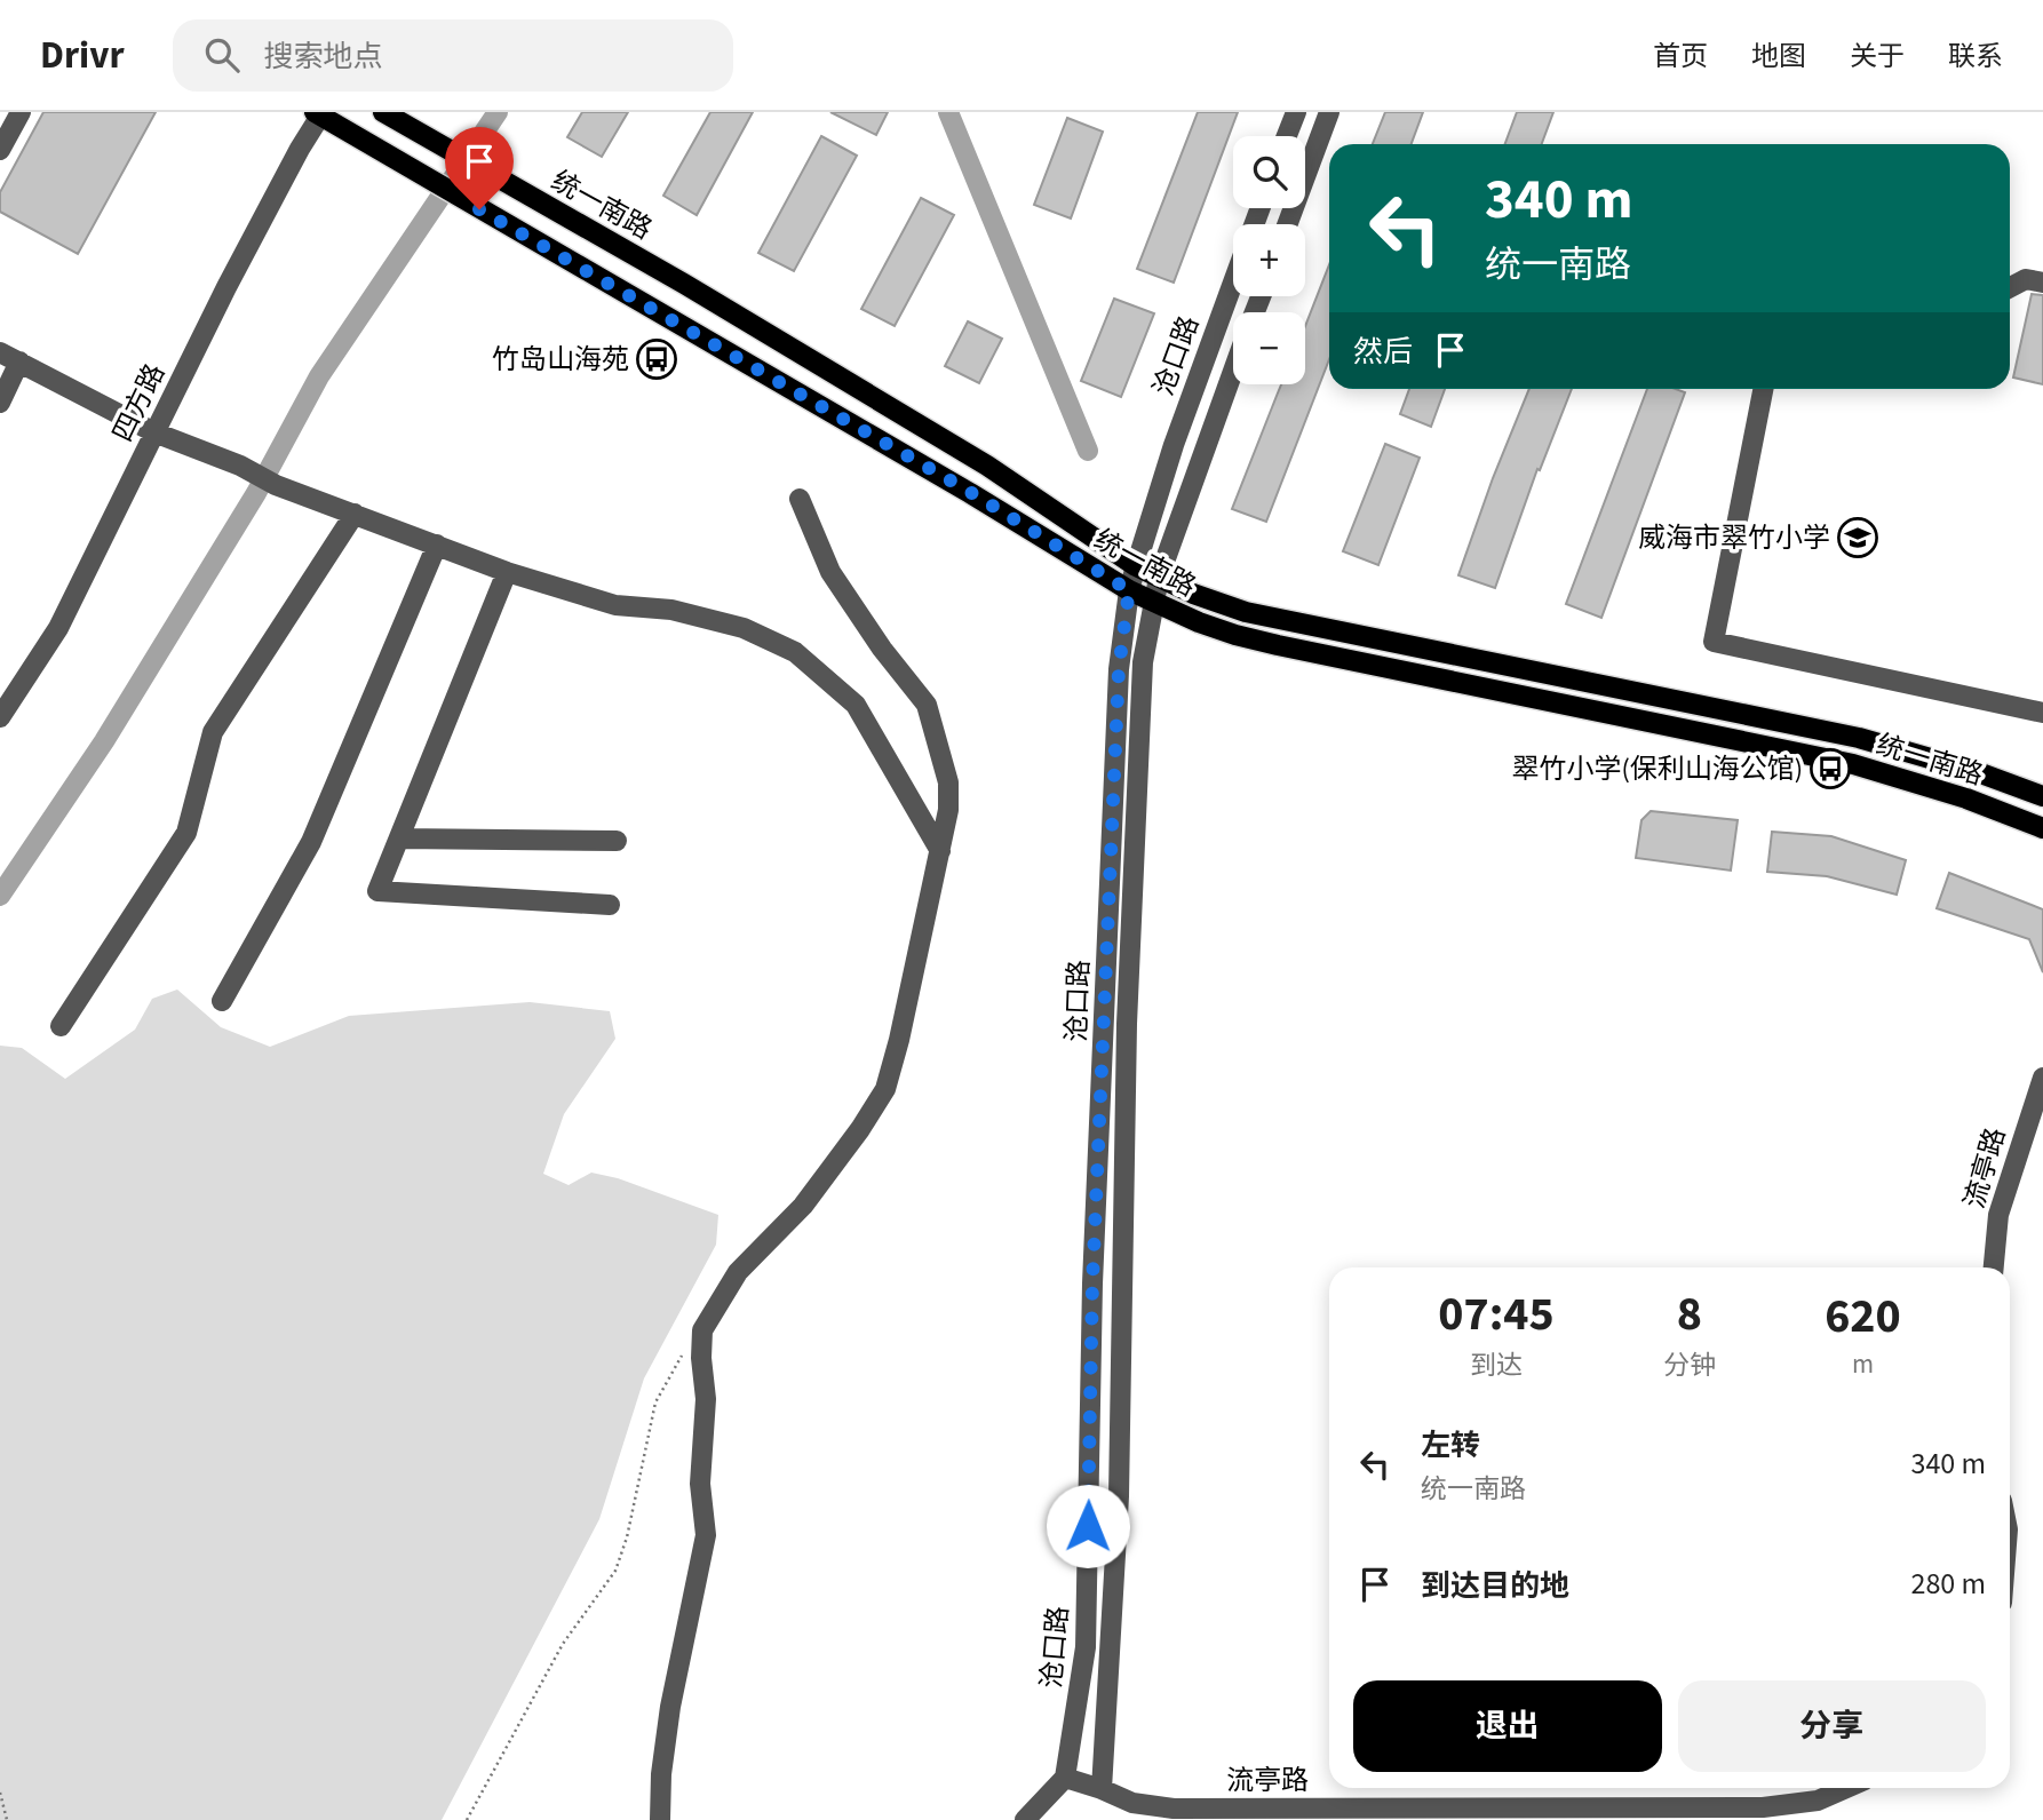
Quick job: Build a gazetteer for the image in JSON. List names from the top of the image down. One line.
{"streets":{"main road":["统一南路"],"street":["沧口路","四方路","流亭路"]},"crossings":[["统一南路","沧口路"],["统一南路","四方路"],["沧口路","流亭路"]],"places":{"bus stop":["竹岛山海苑","翠竹小学(保利山海公馆)"],"school or university":["威海市翠竹小学"]},"page":{"header":"Drivr","search":"搜索地点","nav":["首页","地图","关于","联系"],"map_buttons":["+","−"],"turn":["340 m","统一南路"],"then":"然后","eta":["07:45","到达","8","分钟","620","m"],"list":[{"name":"左转","note":"统一南路","value":"340 m"},{"name":"到达目的地","value":"280 m"}],"buttons":["退出","分享"]}}
